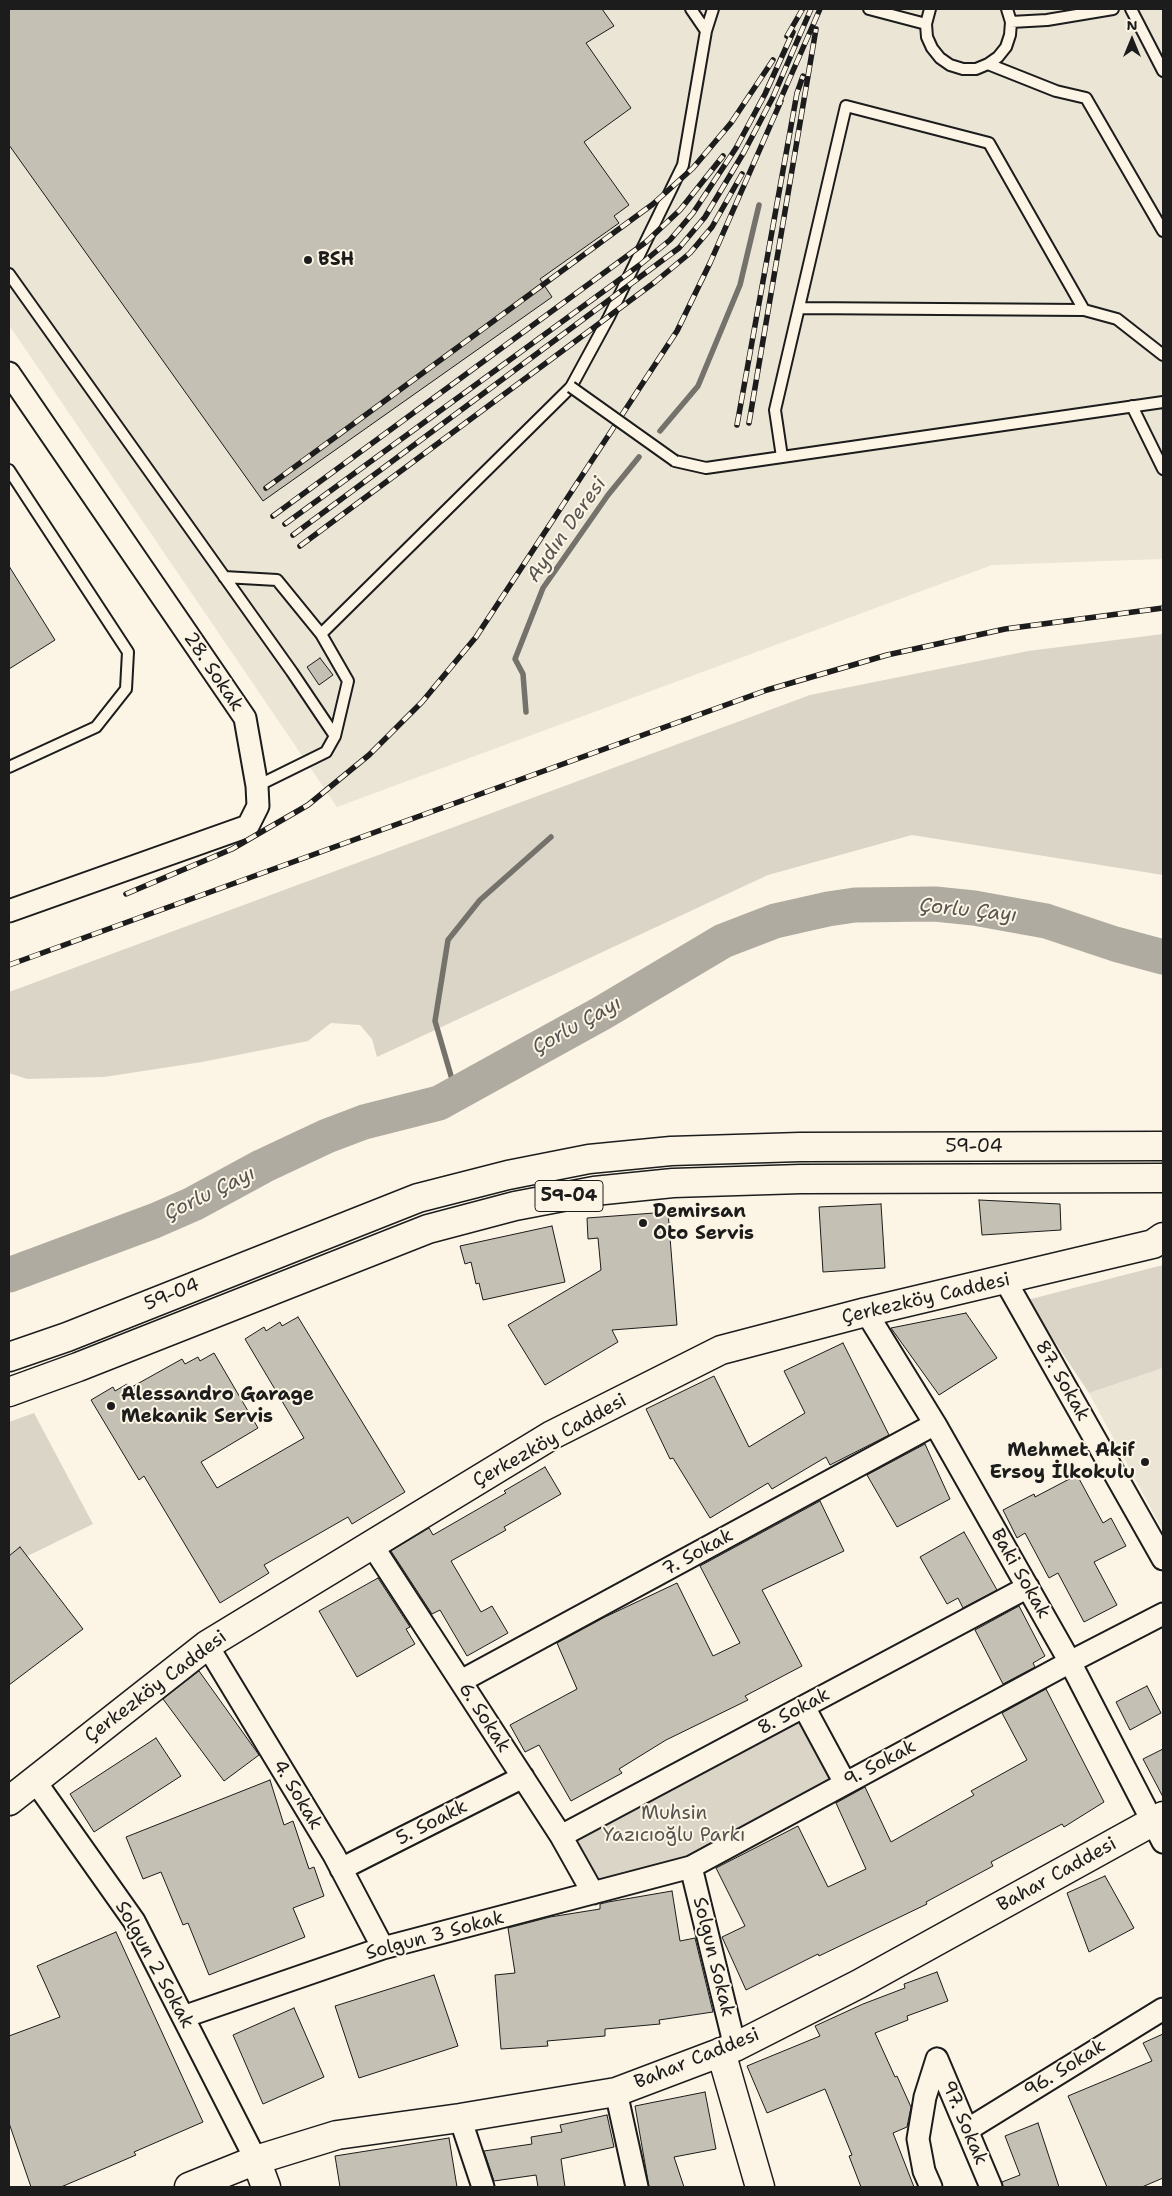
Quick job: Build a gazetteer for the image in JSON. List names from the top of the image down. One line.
{"streets":{"main road":["59-04","Çerkezköy Caddesi","Bahar Caddesi"],"street":["28. Sokak","87. Sokak","7. Sokak","Baki Sokak","8. Sokak","6. Sokak","9. Sokak","4. Sokak","5. Soakk","Solgun 3 Sokak","Solgun Sokak","Solgun 2 Sokak","96. Sokak","97. Sokak"]},"crossings":[["Çerkezköy Caddesi","87. Sokak"],["Çerkezköy Caddesi","Baki Sokak"],["Çerkezköy Caddesi","6. Sokak"],["Çerkezköy Caddesi","4. Sokak"],["Çerkezköy Caddesi","Solgun 2 Sokak"],["7. Sokak","Baki Sokak"],["7. Sokak","6. Sokak"],["Baki Sokak","8. Sokak"],["Baki Sokak","9. Sokak"],["Baki Sokak","Bahar Caddesi"],["8. Sokak","6. Sokak"],["6. Sokak","5. Soakk"],["6. Sokak","Solgun 3 Sokak"],["9. Sokak","Solgun 3 Sokak"],["9. Sokak","Solgun Sokak"],["4. Sokak","5. Soakk"],["4. Sokak","Solgun 3 Sokak"],["Bahar Caddesi","Solgun Sokak"],["Bahar Caddesi","Solgun 2 Sokak"],["Solgun 3 Sokak","Solgun Sokak"],["Solgun 3 Sokak","Solgun 2 Sokak"],["96. Sokak","97. Sokak"]],"water":["Aydın Deresi","Çorlu Çayı"],"parks":["Muhsin Yazıcıoğlu Parkı"],"places":["BSH","Demirsan Oto Servis","Alessandro Garage Mekanik Servis","Mehmet Akif Ersoy İlkokulu"],"north":"top"}
